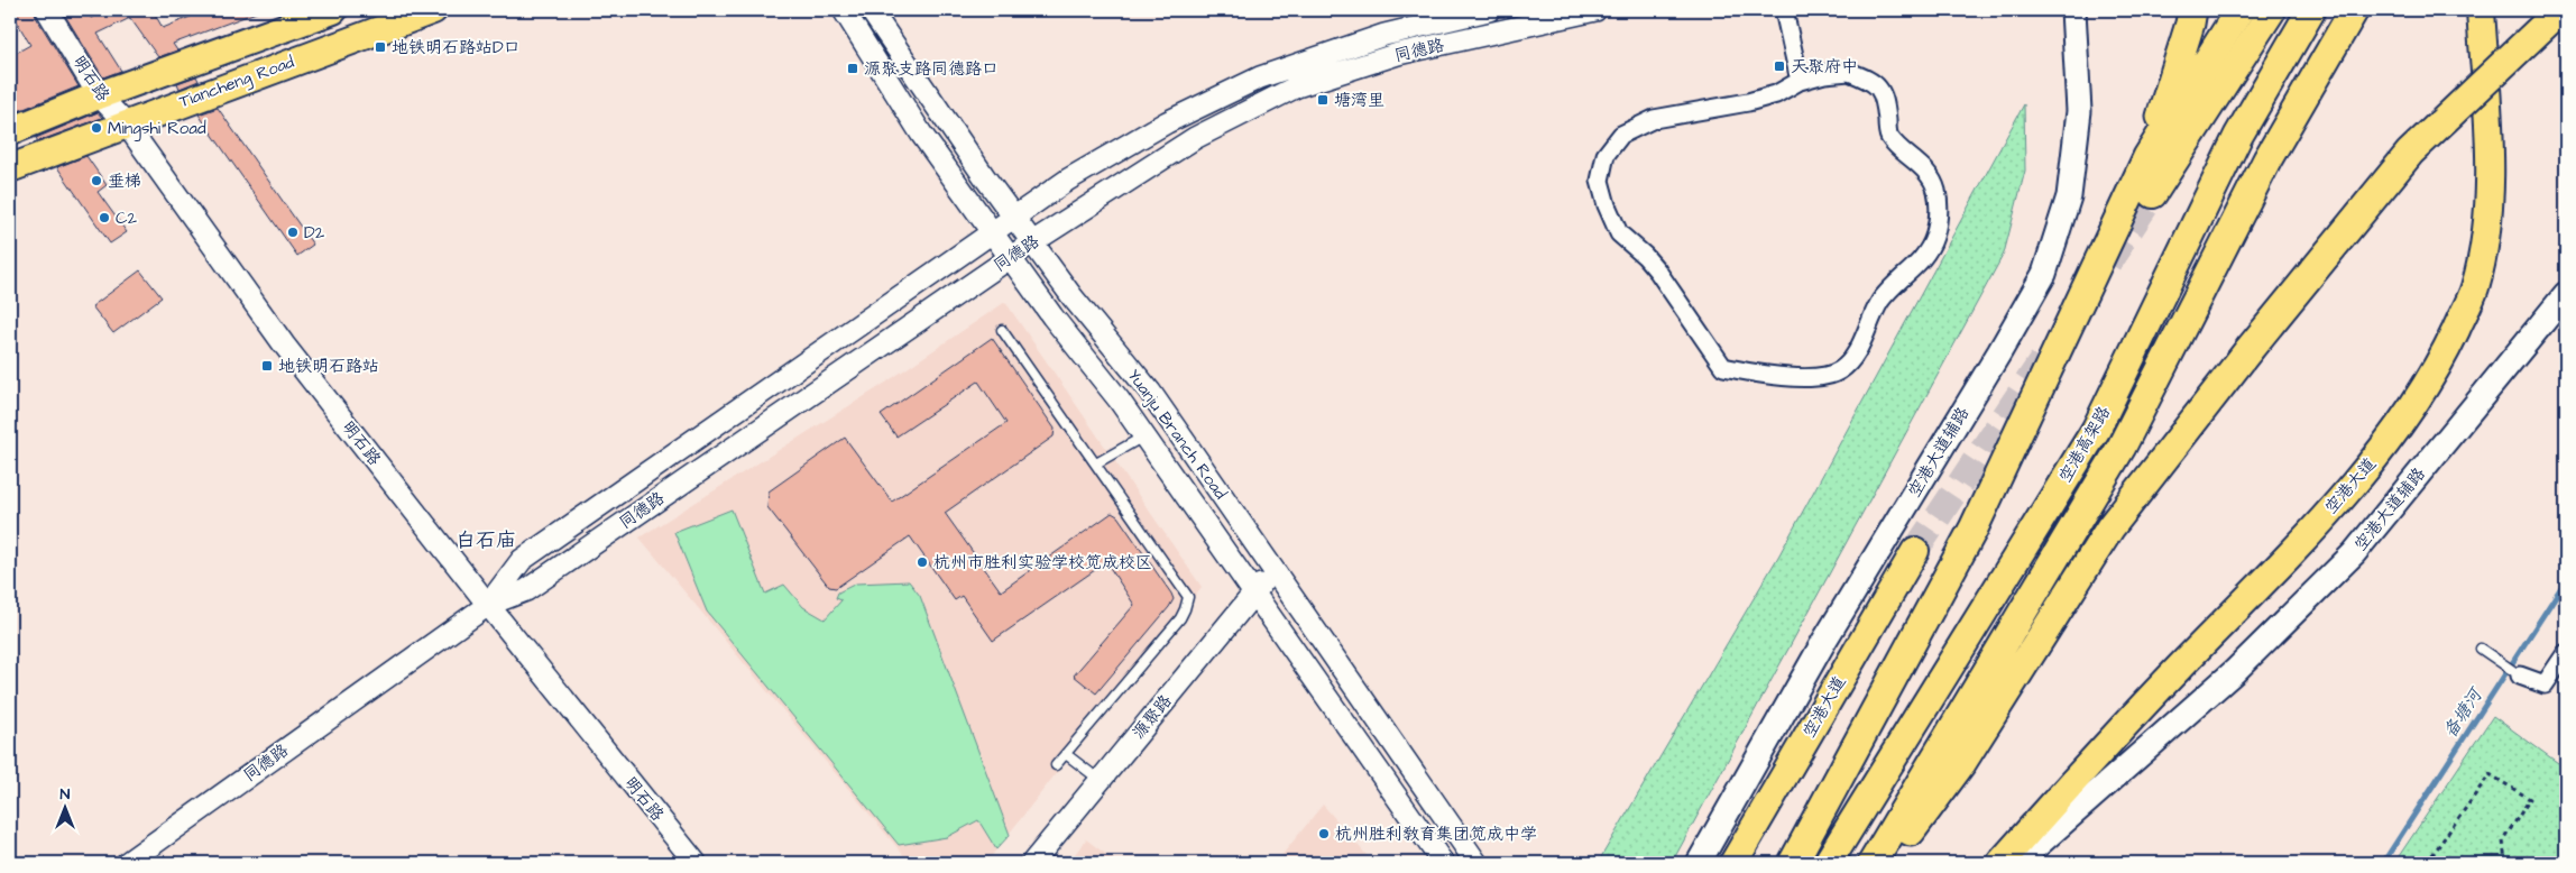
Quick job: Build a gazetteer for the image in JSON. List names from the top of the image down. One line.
{"streets":{"highway":["空港高架路"],"main road":["Tiancheng Road","空港大道辅路","空港大道"],"street":["同德路","明石路","Yuanju Branch Road","源聚路"]},"crossings":[["同德路","明石路"],["同德路","Yuanju Branch Road"],["明石路","Tiancheng Road"],["Yuanju Branch Road","源聚路"]],"districts":["白石庙"],"water":["备塘河"],"places":{"transit":["地铁明石路站D口","天聚府中","源聚支路同德路口","塘湾里","地铁明石路站"],"other":["Mingshi Road","垂梯","C2","D2","杭州市胜利实验学校笕成校区","杭州胜利教育集团笕成中学"]},"north":"top"}
